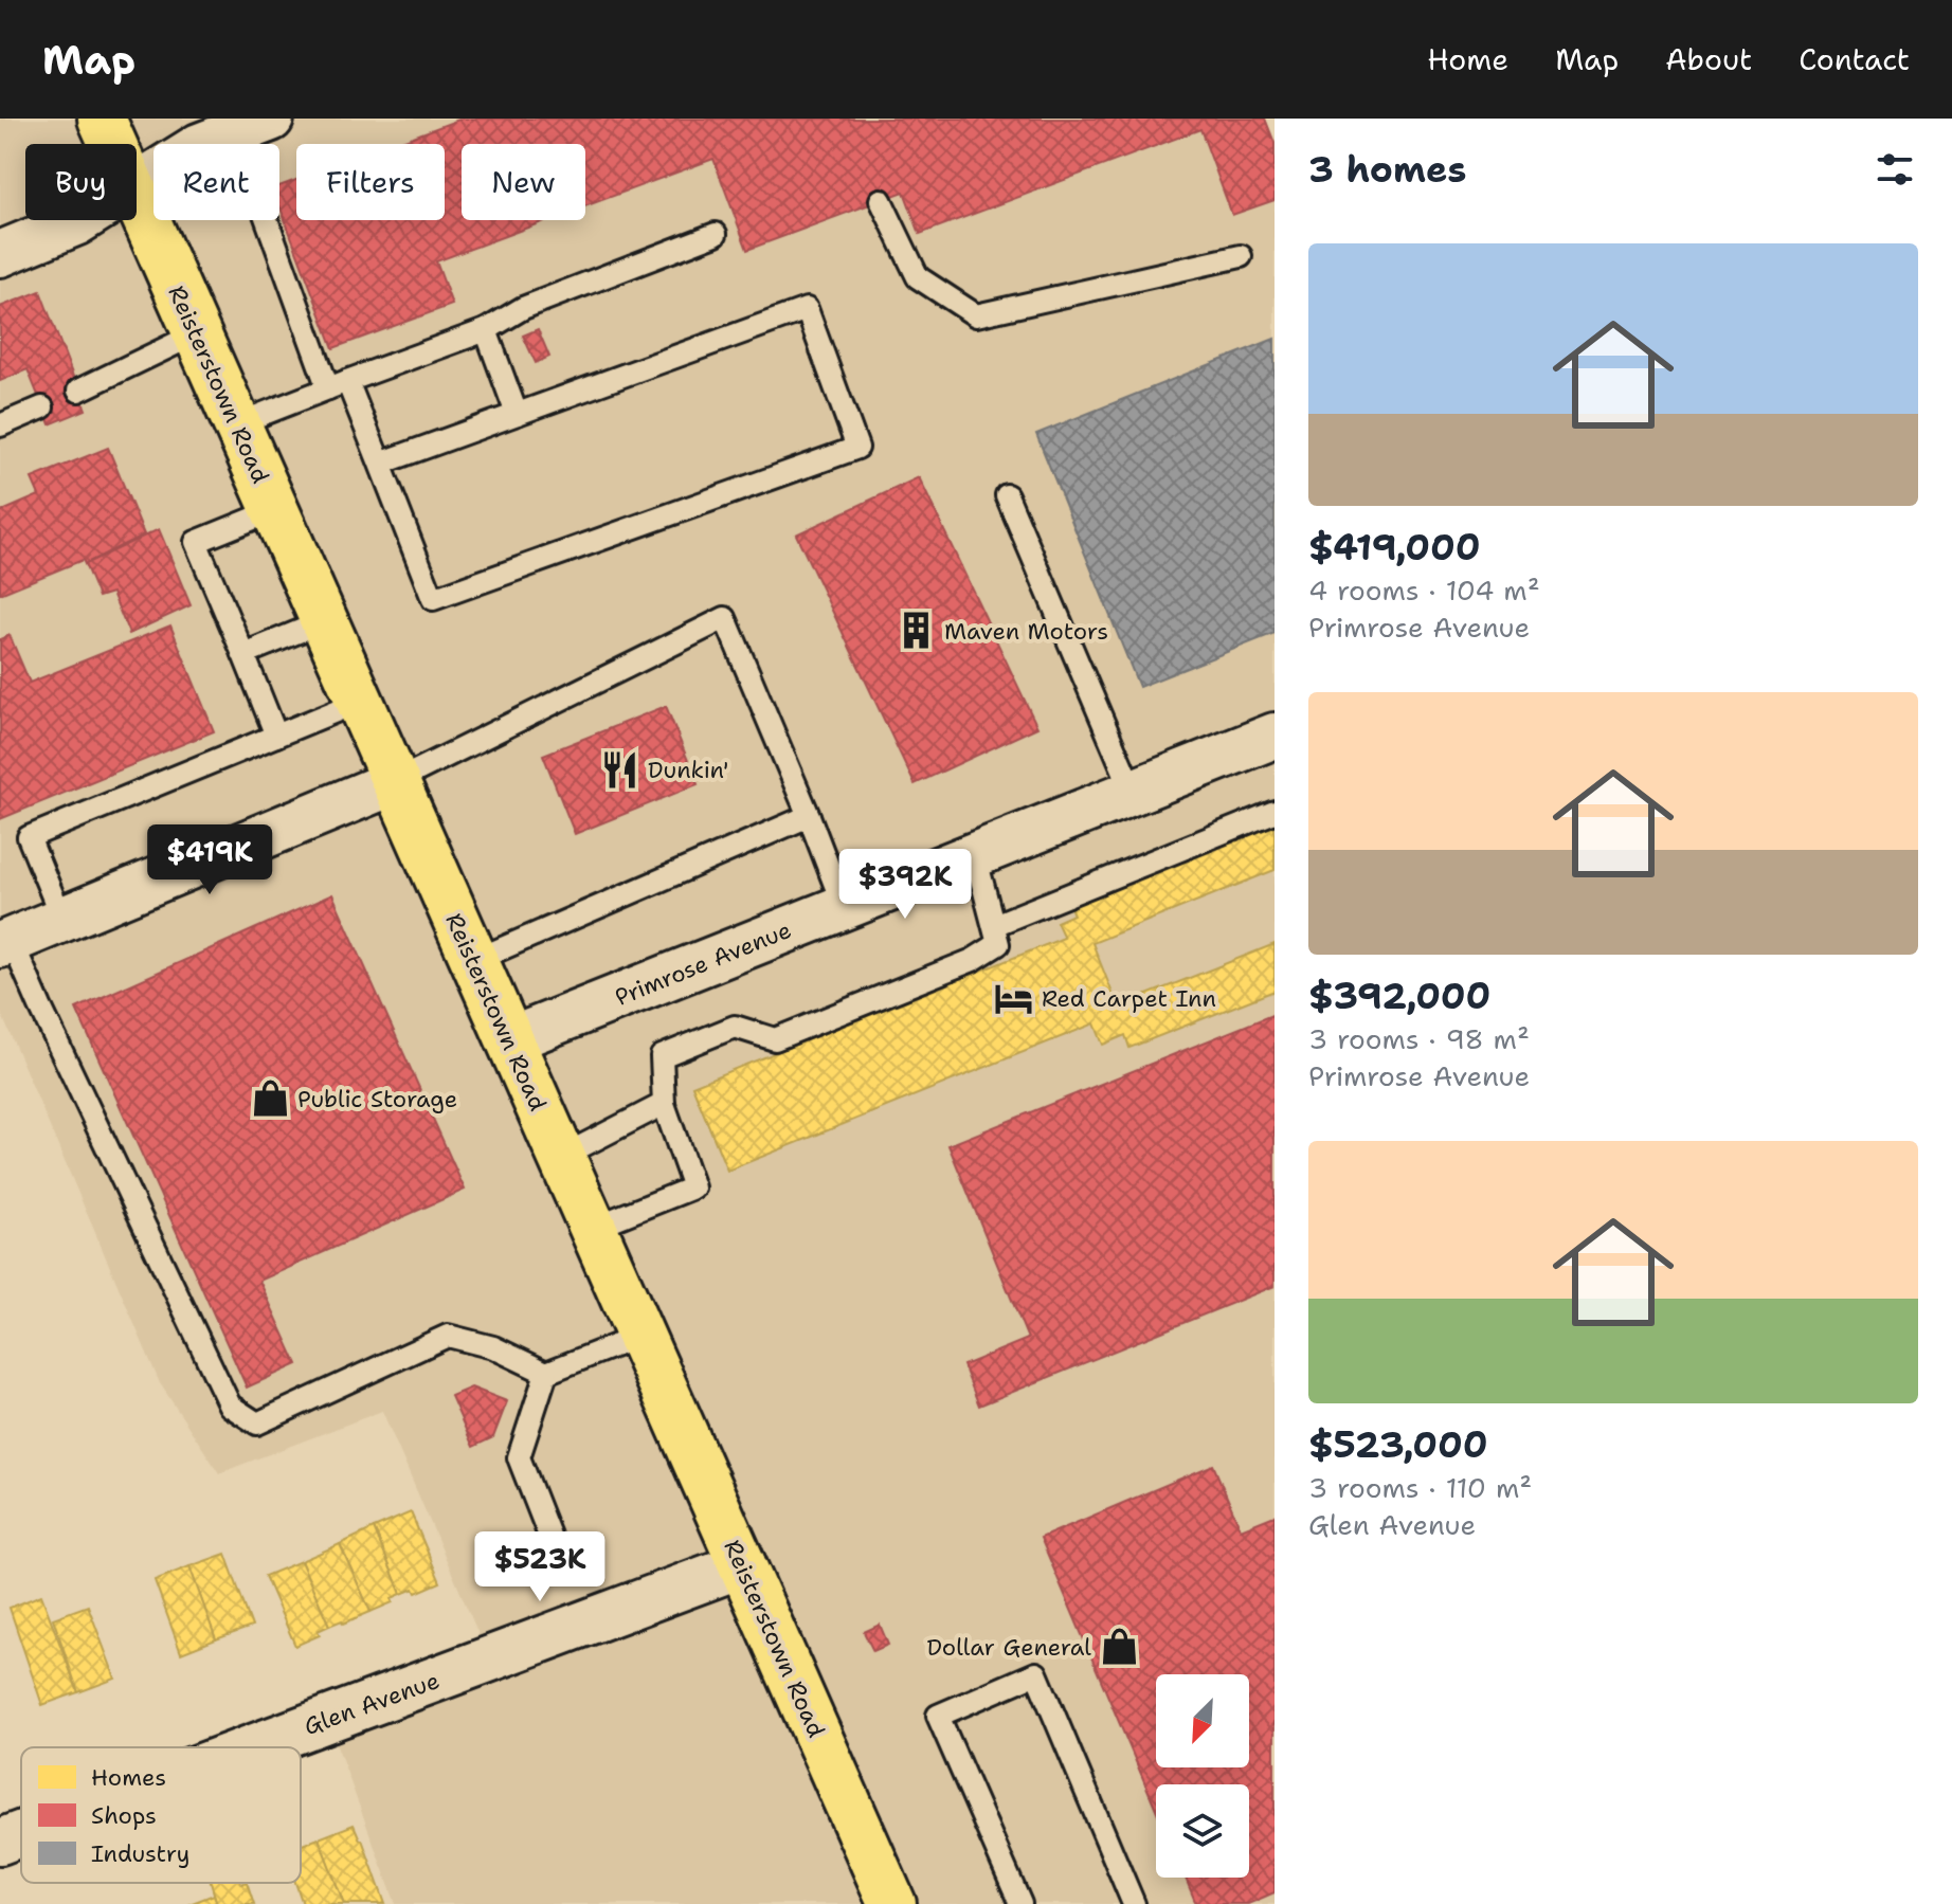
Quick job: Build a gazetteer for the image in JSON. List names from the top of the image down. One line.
{"streets":{"main road":["Reisterstown Road"],"street":["Primrose Avenue","Glen Avenue"]},"crossings":[["Reisterstown Road","Primrose Avenue"],["Reisterstown Road","Glen Avenue"]],"places":{"building":["Maven Motors"],"restaurant":["Dunkin'"],"hotel":["Red Carpet Inn"],"shop":["Public Storage","Dollar General"]},"legend":["Homes","Shops","Industry"],"north":"bottom left","page":{"header":"Map","nav":["Home","Map","About","Contact"],"heading":"3 homes","chip":["Buy","Rent","Filters","New"],"list":[{"name":"$419,000","note":"4 rooms · 104 m² · Primrose Avenue"},{"name":"$392,000","note":"3 rooms · 98 m² · Primrose Avenue"},{"name":"$523,000","note":"3 rooms · 110 m² · Glen Avenue"}],"price":["$419K","$392K","$523K"]}}
